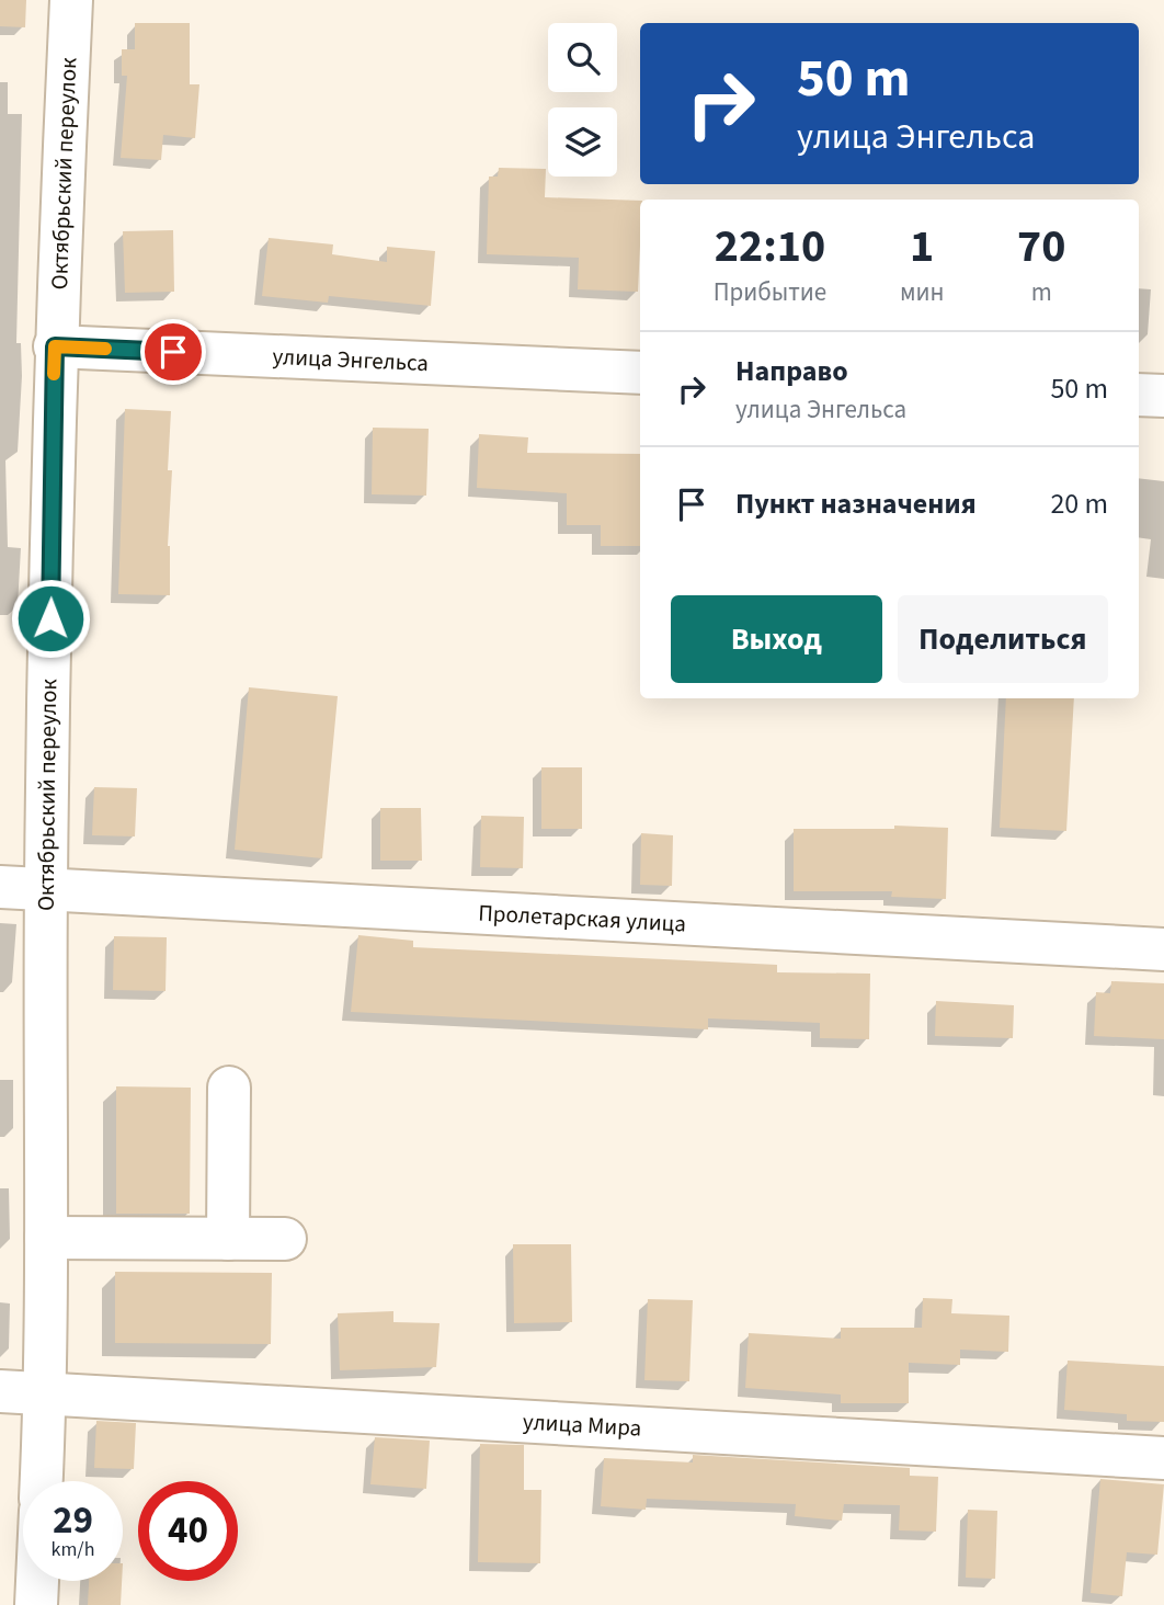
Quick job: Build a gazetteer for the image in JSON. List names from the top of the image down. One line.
{"streets":{"street":["Октябрьский переулок","улица Энгельса","Пролетарская улица","улица Мира"]},"crossings":[["Октябрьский переулок","улица Энгельса"],["Октябрьский переулок","Пролетарская улица"],["Октябрьский переулок","улица Мира"]],"page":{"turn":["50 m","улица Энгельса"],"eta":["22:10","Прибытие","1","мин","70","m"],"list":[{"name":"Направо","note":"улица Энгельса","value":"50 m"},{"name":"Пункт назначения","value":"20 m"}],"buttons":["Выход","Поделиться"],"speed":"29 km/h","limit":"40"}}
